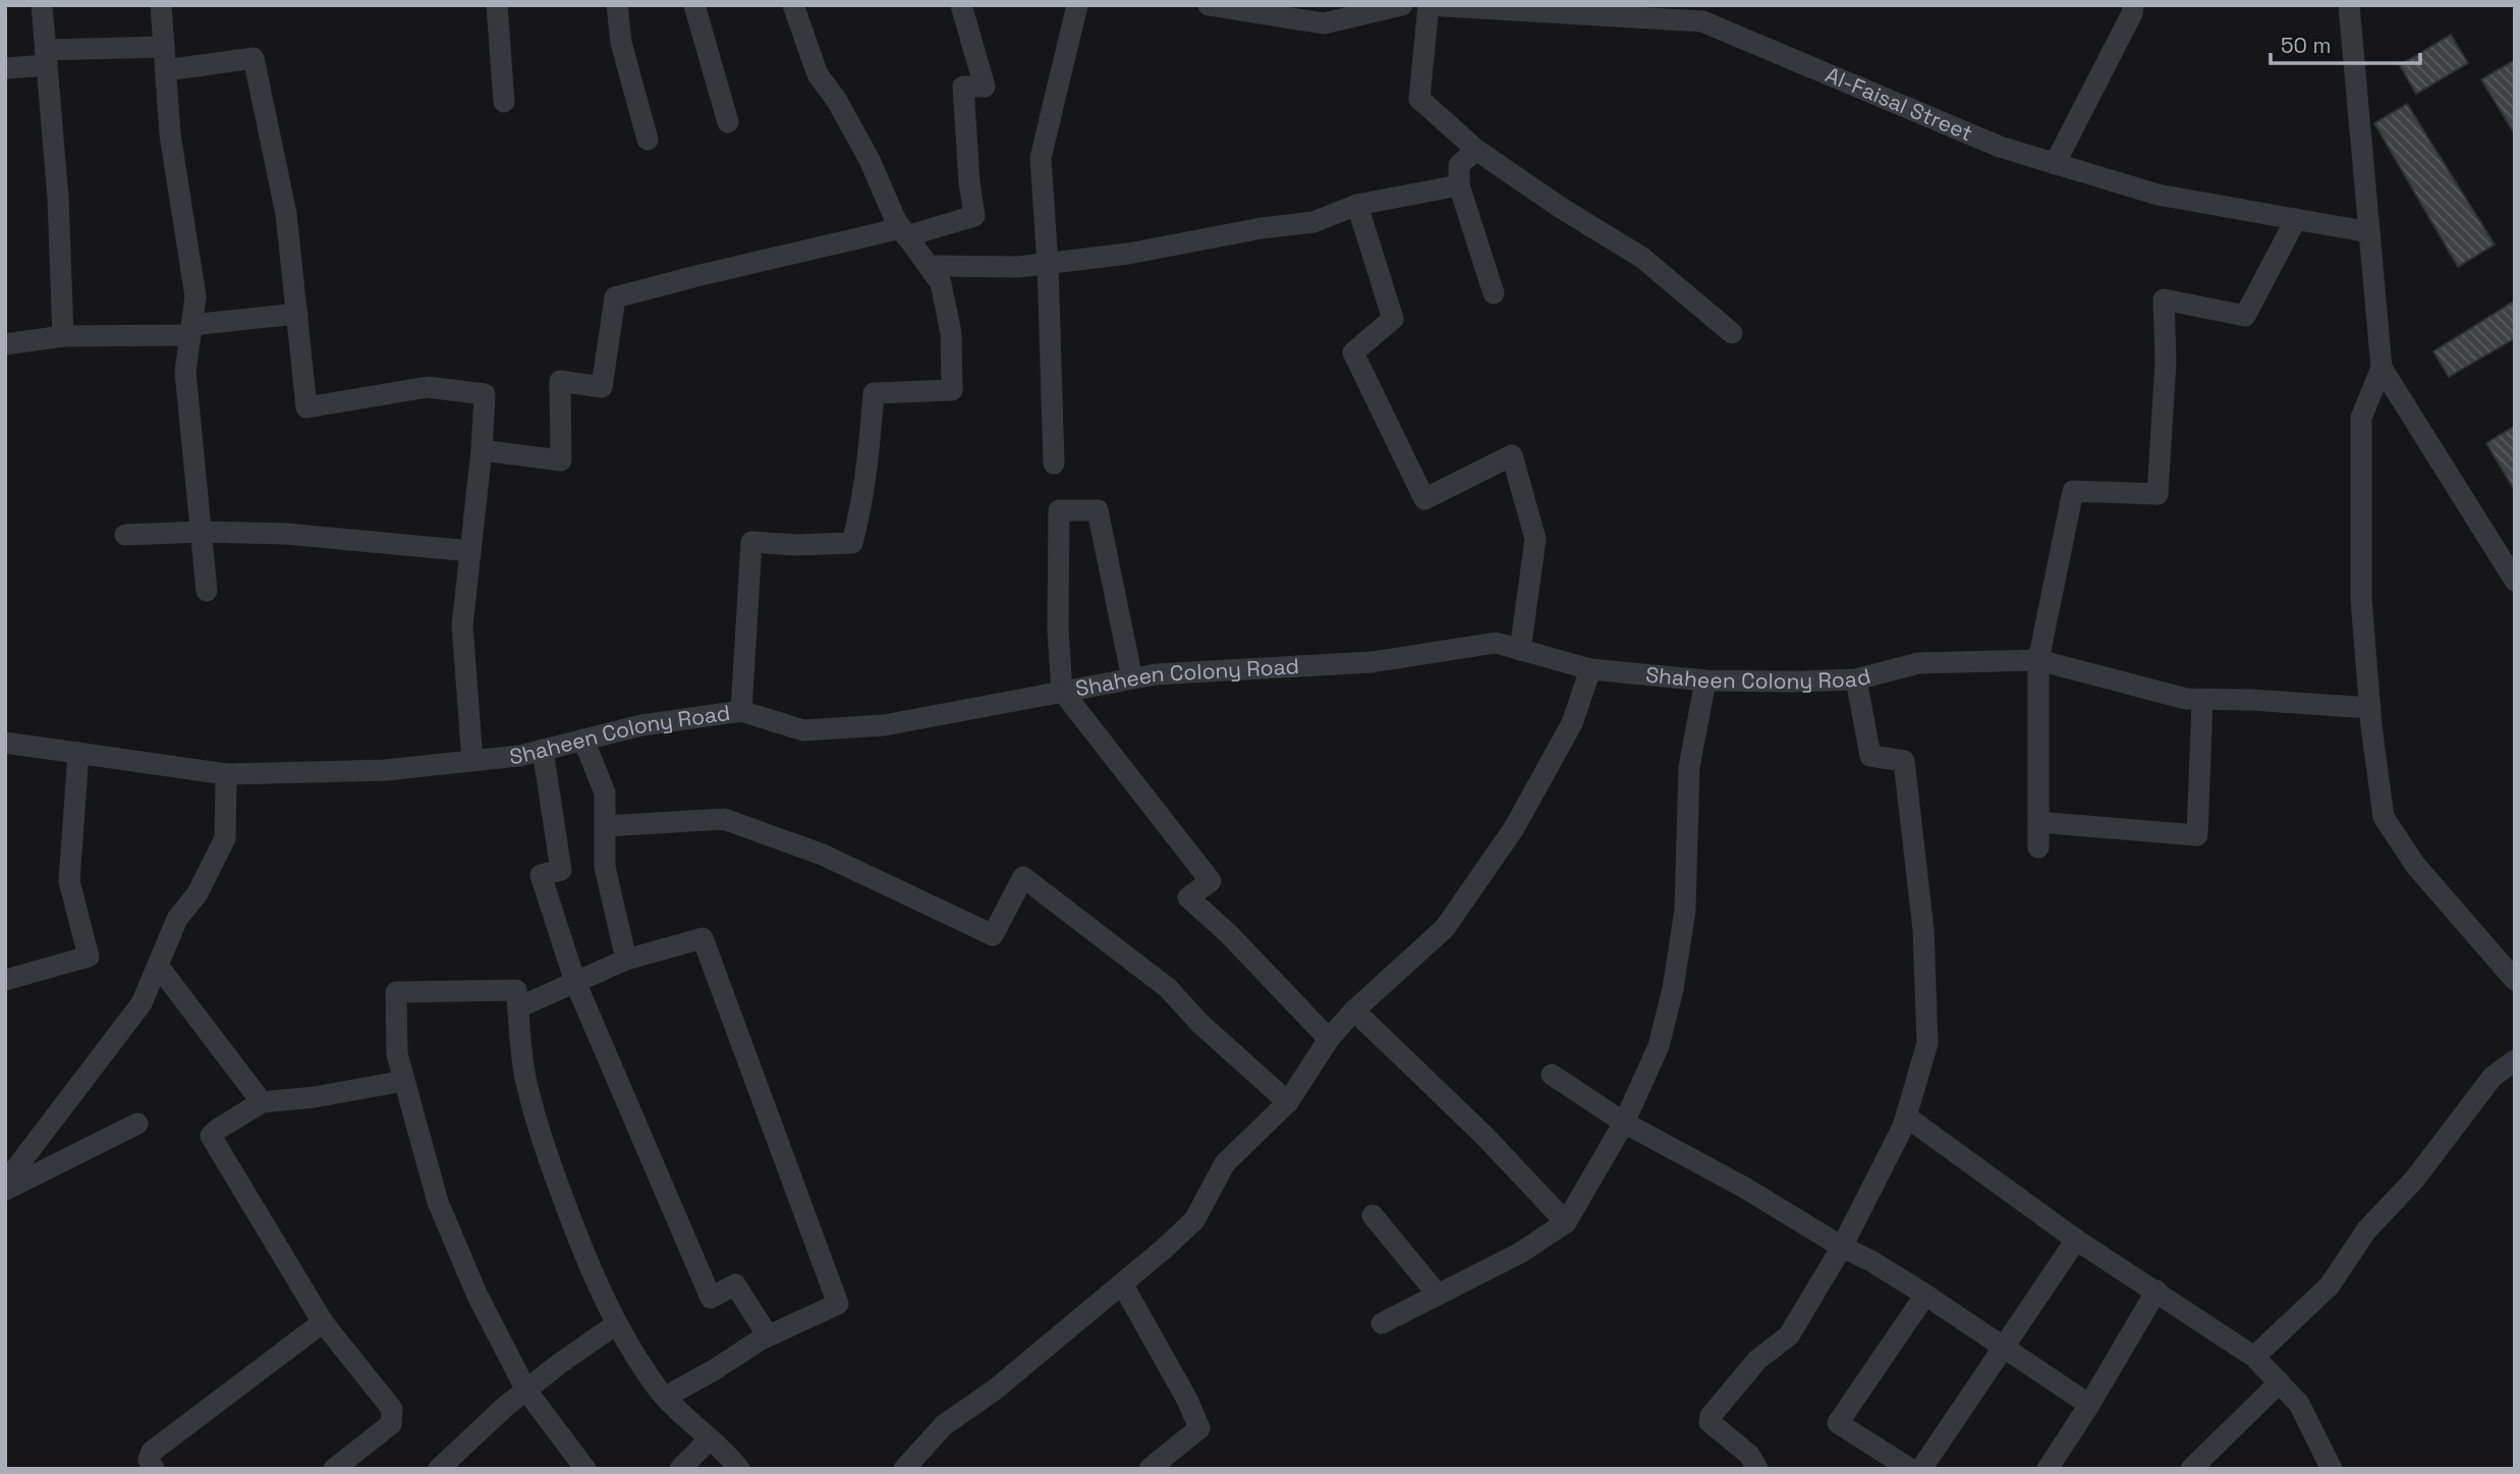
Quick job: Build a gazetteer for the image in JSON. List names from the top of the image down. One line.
{"streets":{"street":["Al-Faisal Street","Shaheen Colony Road"]},"scale_bar":"50 m"}
